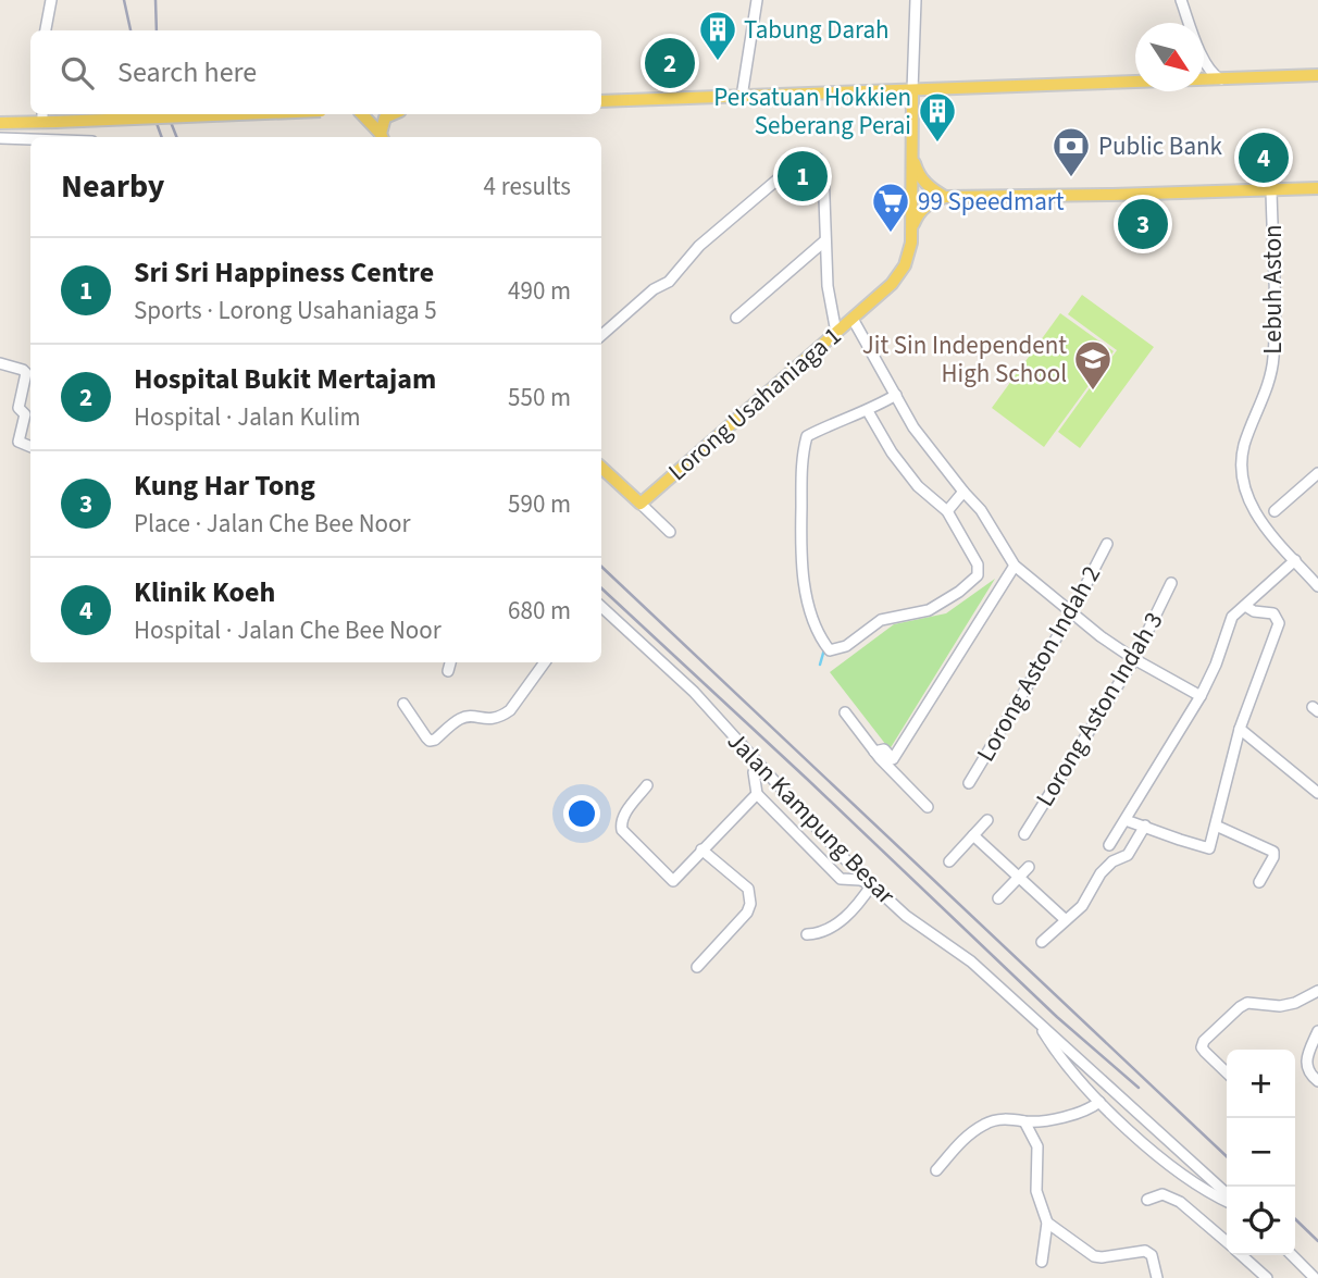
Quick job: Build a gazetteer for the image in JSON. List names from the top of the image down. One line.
{"streets":{"main road":["Lorong Usahaniaga 1"],"street":["Lebuh Aston","Lorong Aston Indah 2","Lorong Aston Indah 3","Jalan Kampung Besar"]},"places":{"building":["Tabung Darah","Persatuan Hokkien Seberang Perai"],"bank":["Public Bank"],"supermarket":["99 Speedmart"],"school or university":["Jit Sin Independent High School"]},"north":"bottom right","page":{"search":"Search here","pins":["2","4","1","3"],"heading":["Nearby","4 results"],"list":[{"mark":"1","name":"Sri Sri Happiness Centre","note":"Sports · Lorong Usahaniaga 5","value":"490 m"},{"mark":"2","name":"Hospital Bukit Mertajam","note":"Hospital · Jalan Kulim","value":"550 m"},{"mark":"3","name":"Kung Har Tong","note":"Place · Jalan Che Bee Noor","value":"590 m"},{"mark":"4","name":"Klinik Koeh","note":"Hospital · Jalan Che Bee Noor","value":"680 m"}],"map_buttons":["+","−"]}}
